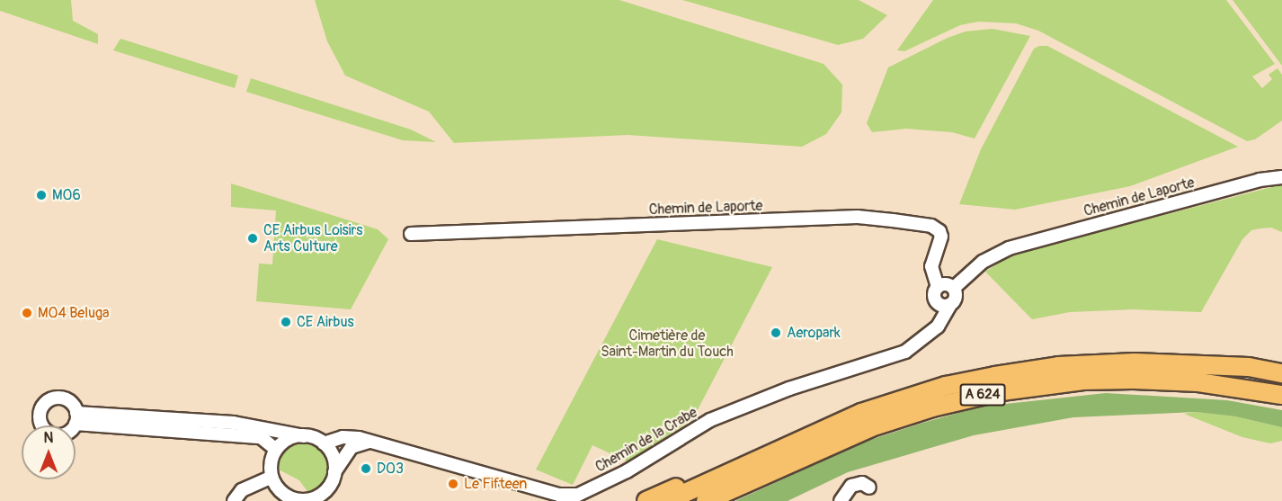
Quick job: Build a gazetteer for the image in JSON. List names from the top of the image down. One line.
{"streets":{"highway":["A 624"],"street":["Chemin de Laporte","Chemin de la Crabe"]},"crossings":[["Chemin de Laporte","Chemin de la Crabe"]],"parks":["Cimetière de Saint-Martin du Touch"],"places":["M06","CE Airbus Loisirs Arts Culture","M04 Beluga","CE Airbus","Aeropark","D03","Le Fifteen"],"north":"top"}
